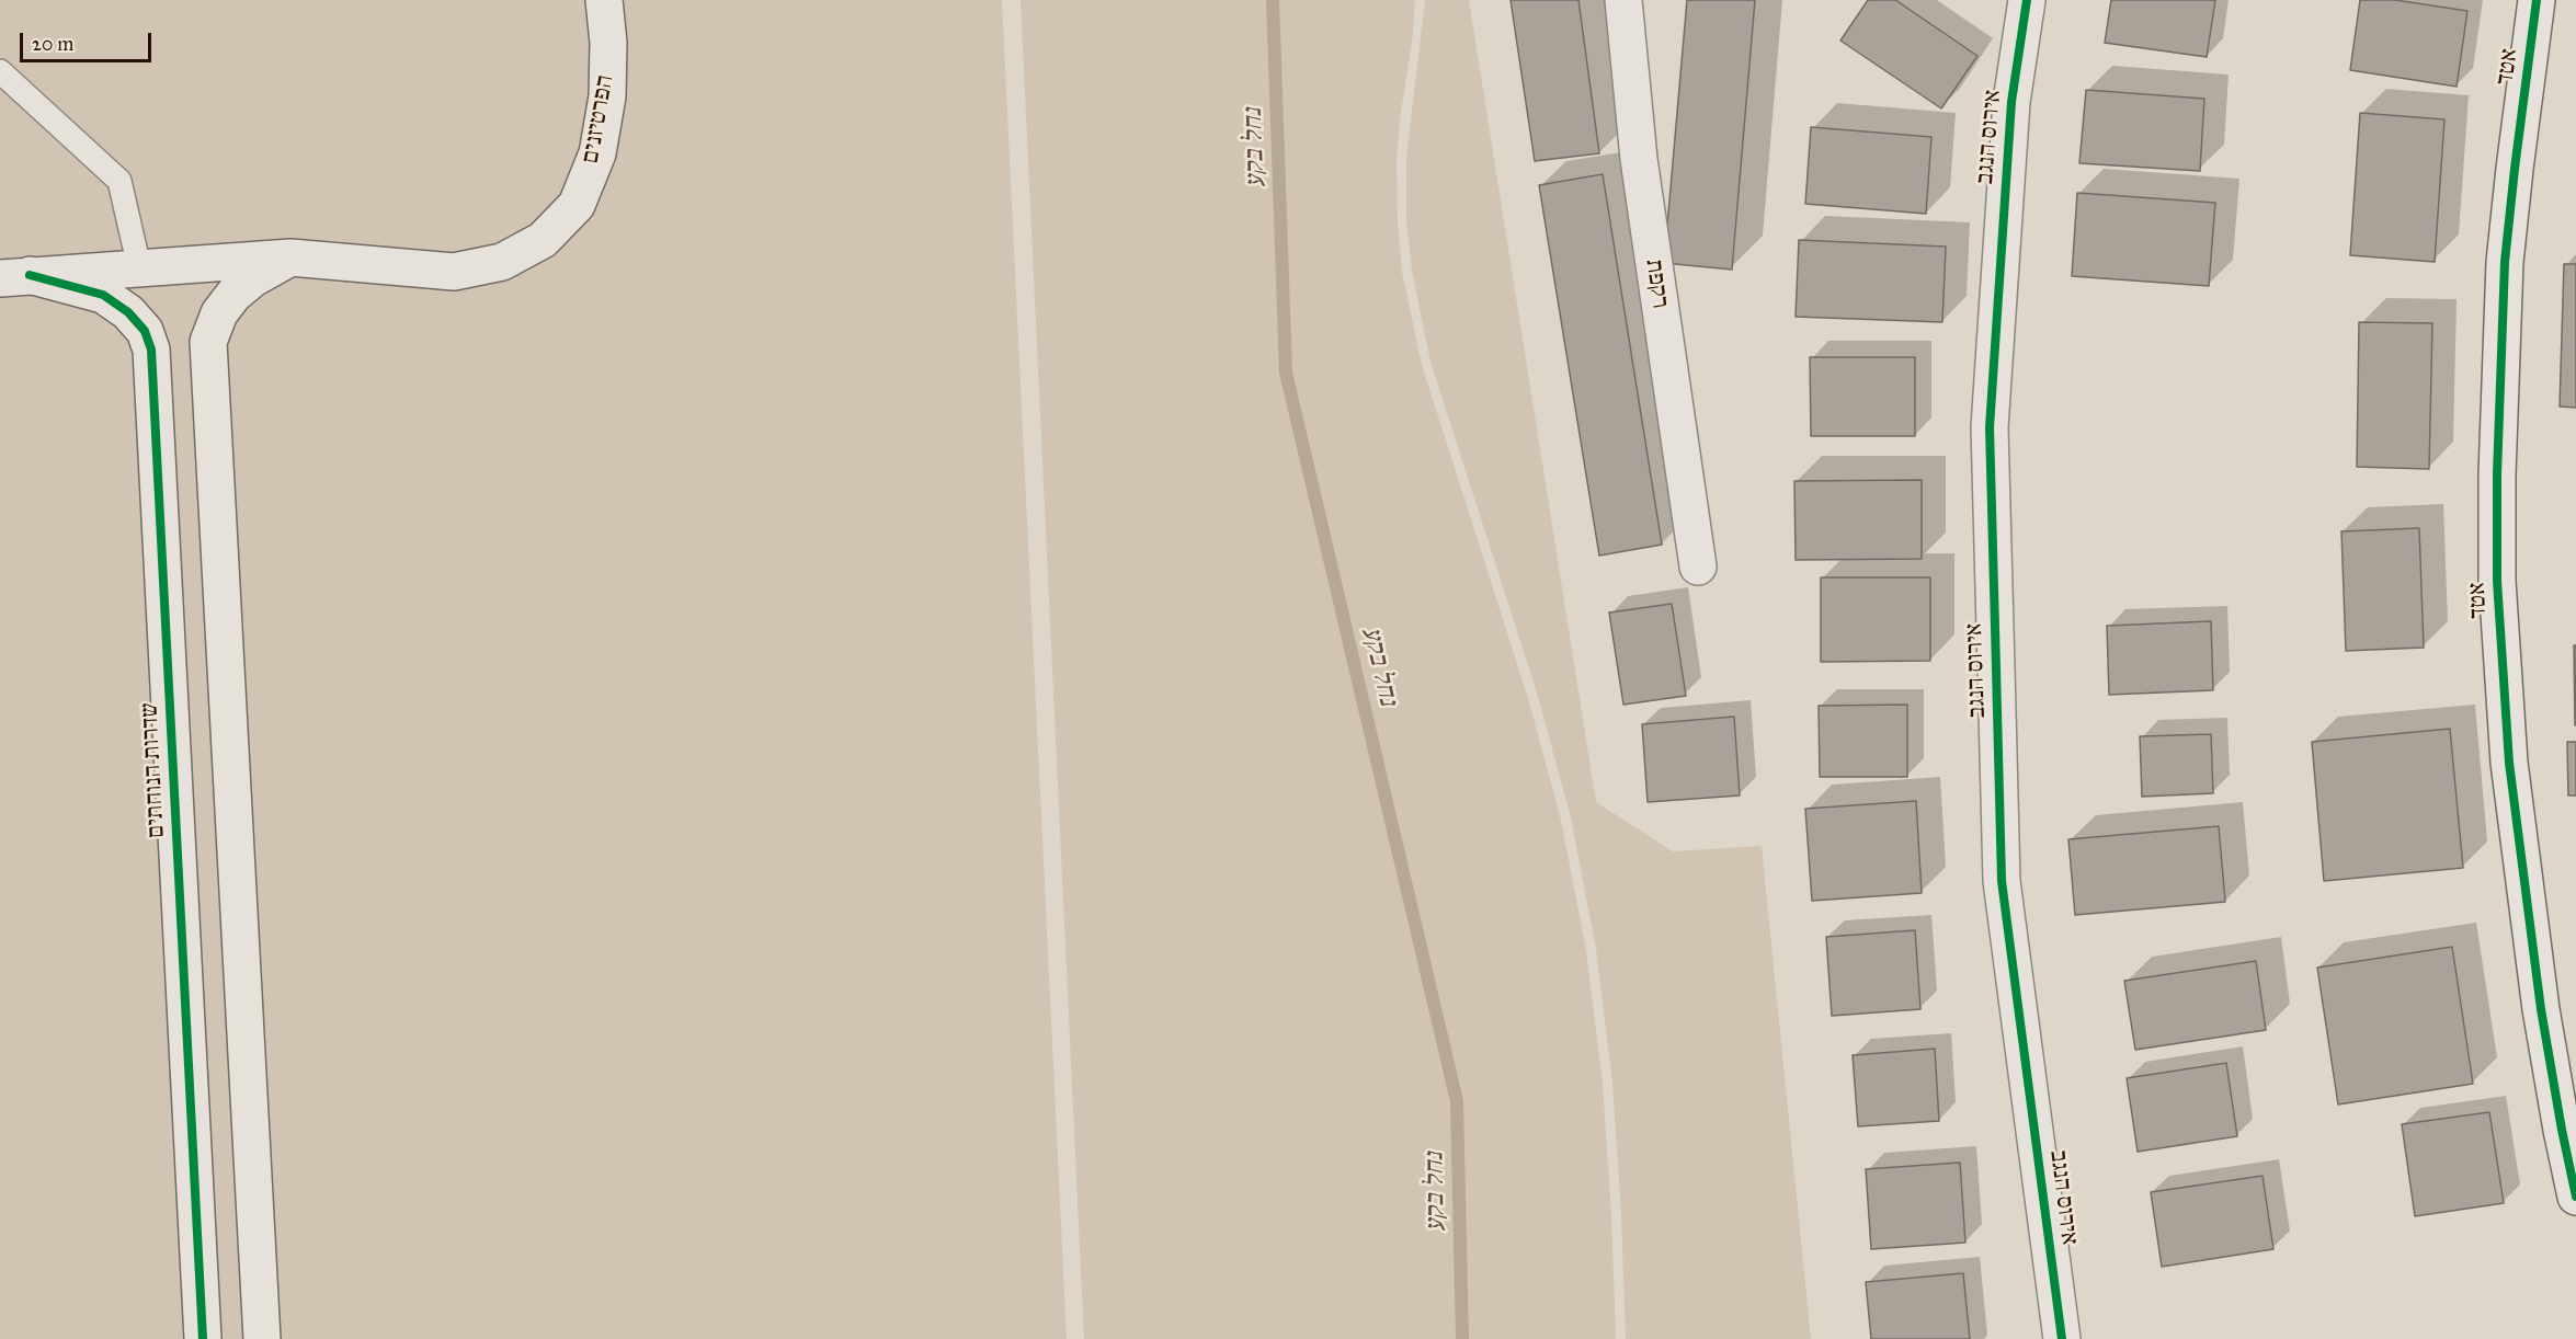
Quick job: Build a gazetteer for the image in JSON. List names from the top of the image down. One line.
{"streets":{"street":["אטד","הפרטיזנים","אירוס הנגב","רקפת","שדרות הנוחתים"]},"crossings":[["הפרטיזנים","שדרות הנוחתים"]],"water":["נחל בקע"],"scale_bar":"20 m"}
